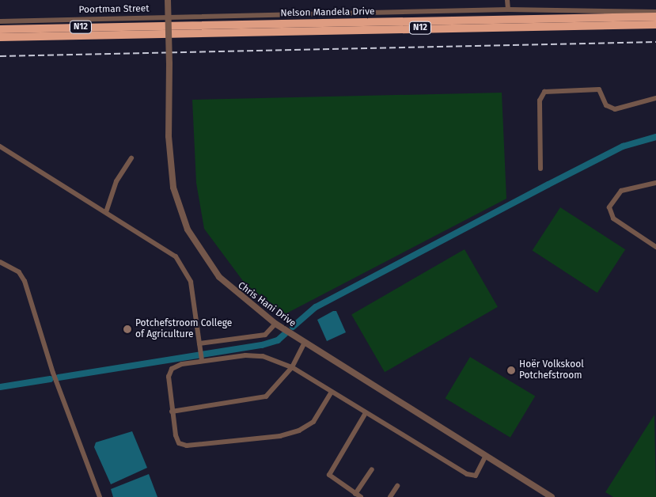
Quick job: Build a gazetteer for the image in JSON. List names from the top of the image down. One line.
{"streets":{"highway":["Nelson Mandela Drive","N12"],"street":["Poortman Street","Chris Hani Drive"]},"places":["Potchefstroom College of Agriculture","Hoër Volkskool Potchefstroom"]}
